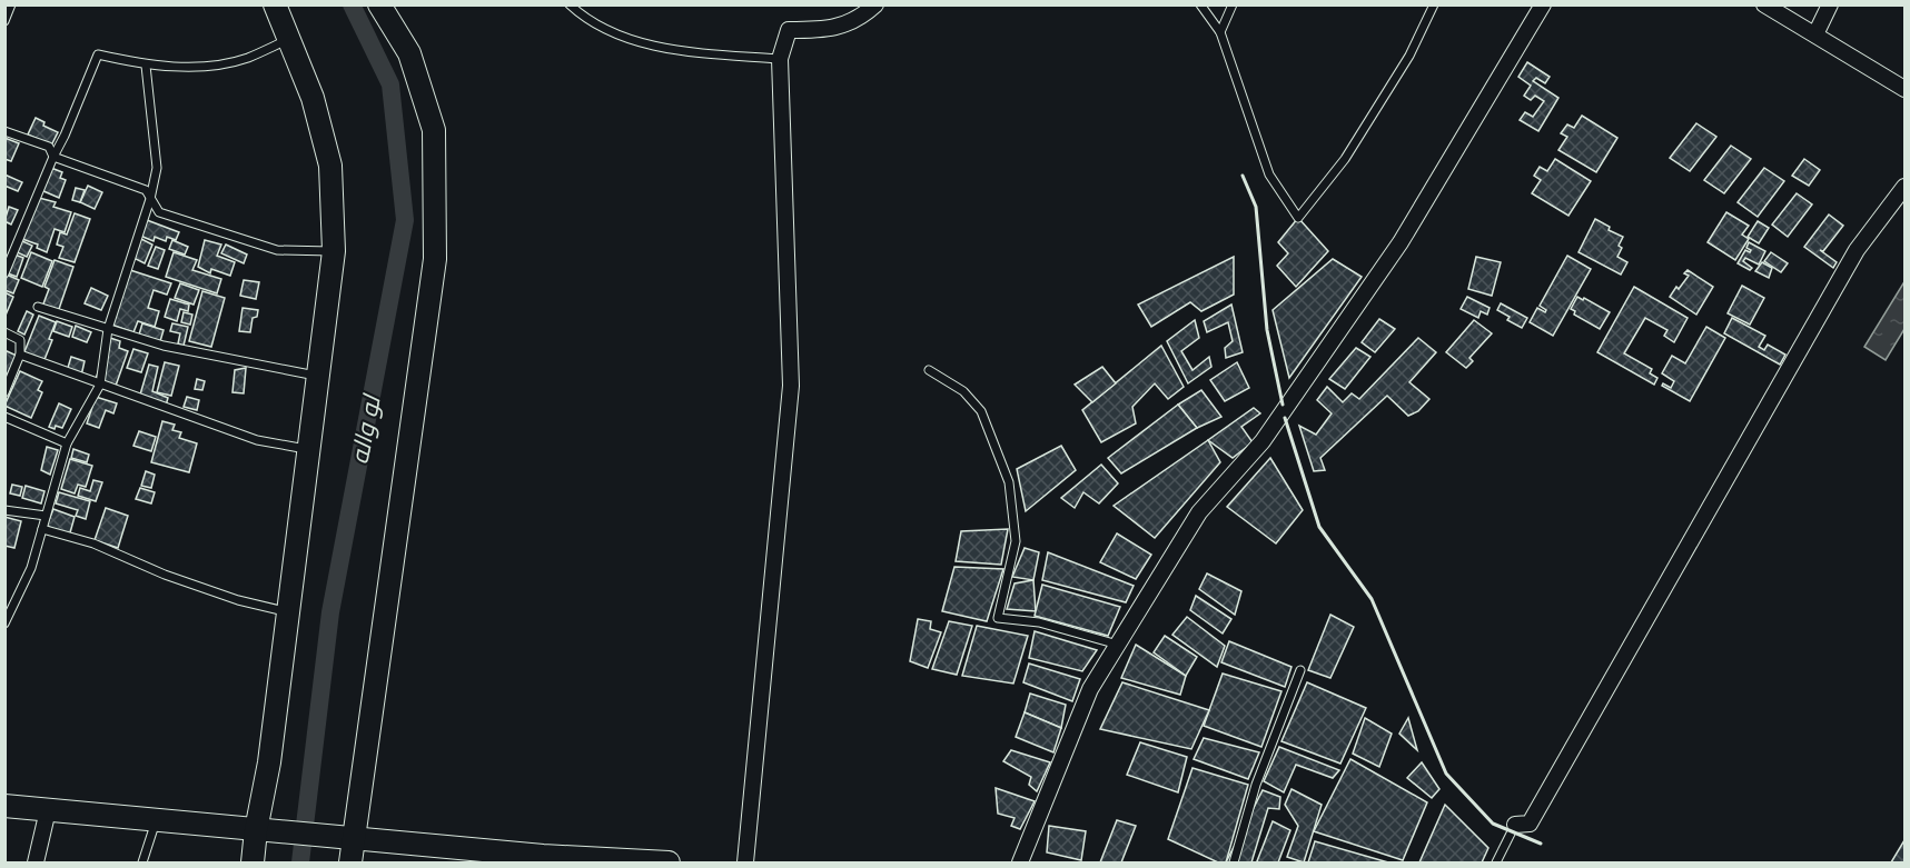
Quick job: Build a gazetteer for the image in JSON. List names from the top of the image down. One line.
{"water":["لو واله"]}
